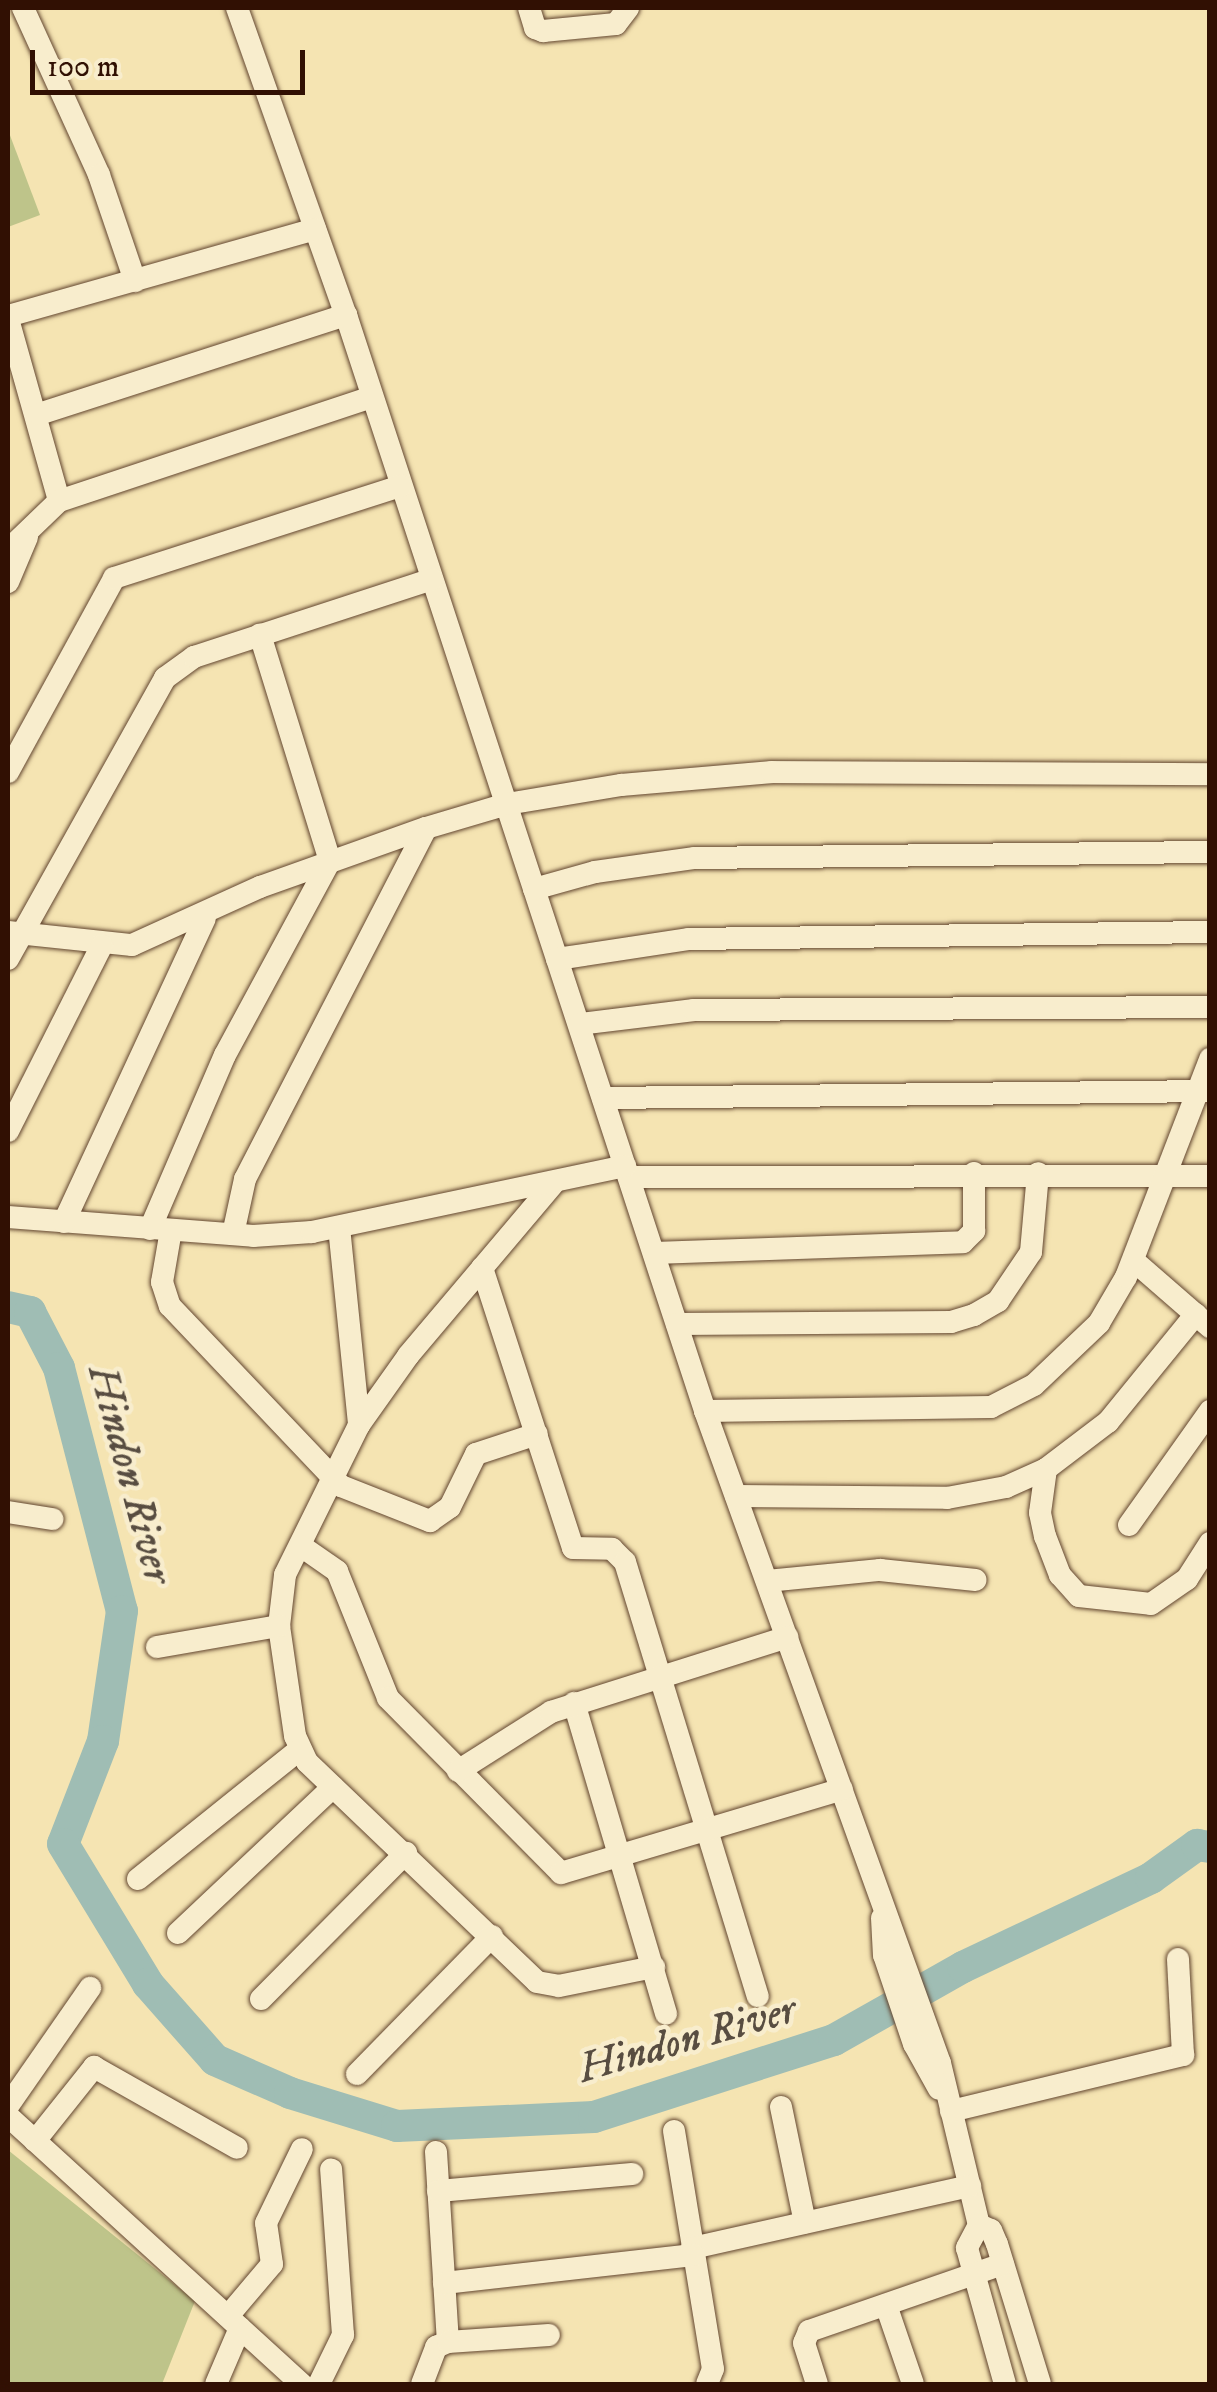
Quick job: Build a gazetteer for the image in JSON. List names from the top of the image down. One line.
{"water":["Hindon River"],"scale_bar":"100 m"}
